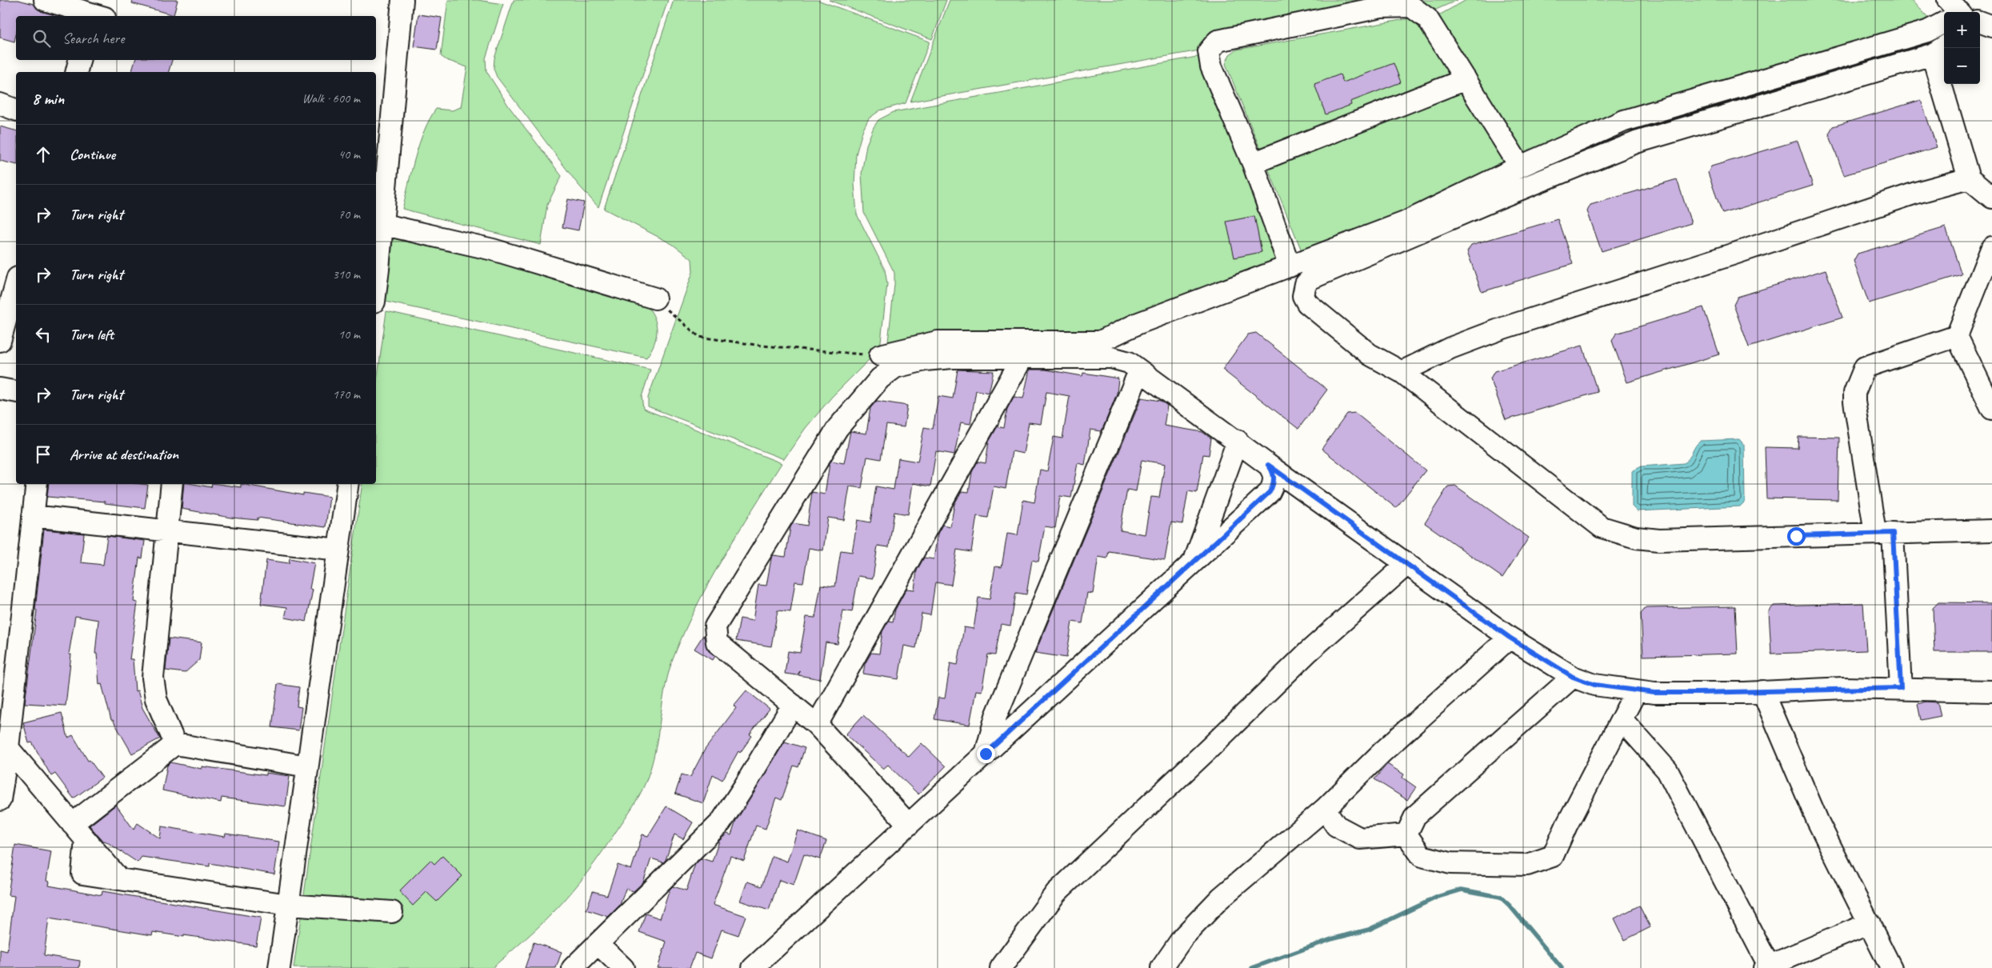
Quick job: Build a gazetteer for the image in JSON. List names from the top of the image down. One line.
{"page":{"map_buttons":["+","−"],"search":"Search here","heading":["8 min","Walk · 600 m"],"list":[["Continue","40 m"],["Turn right","70 m"],["Turn right","310 m"],["Turn left","10 m"],["Turn right","170 m"],"Arrive at destination"]}}
